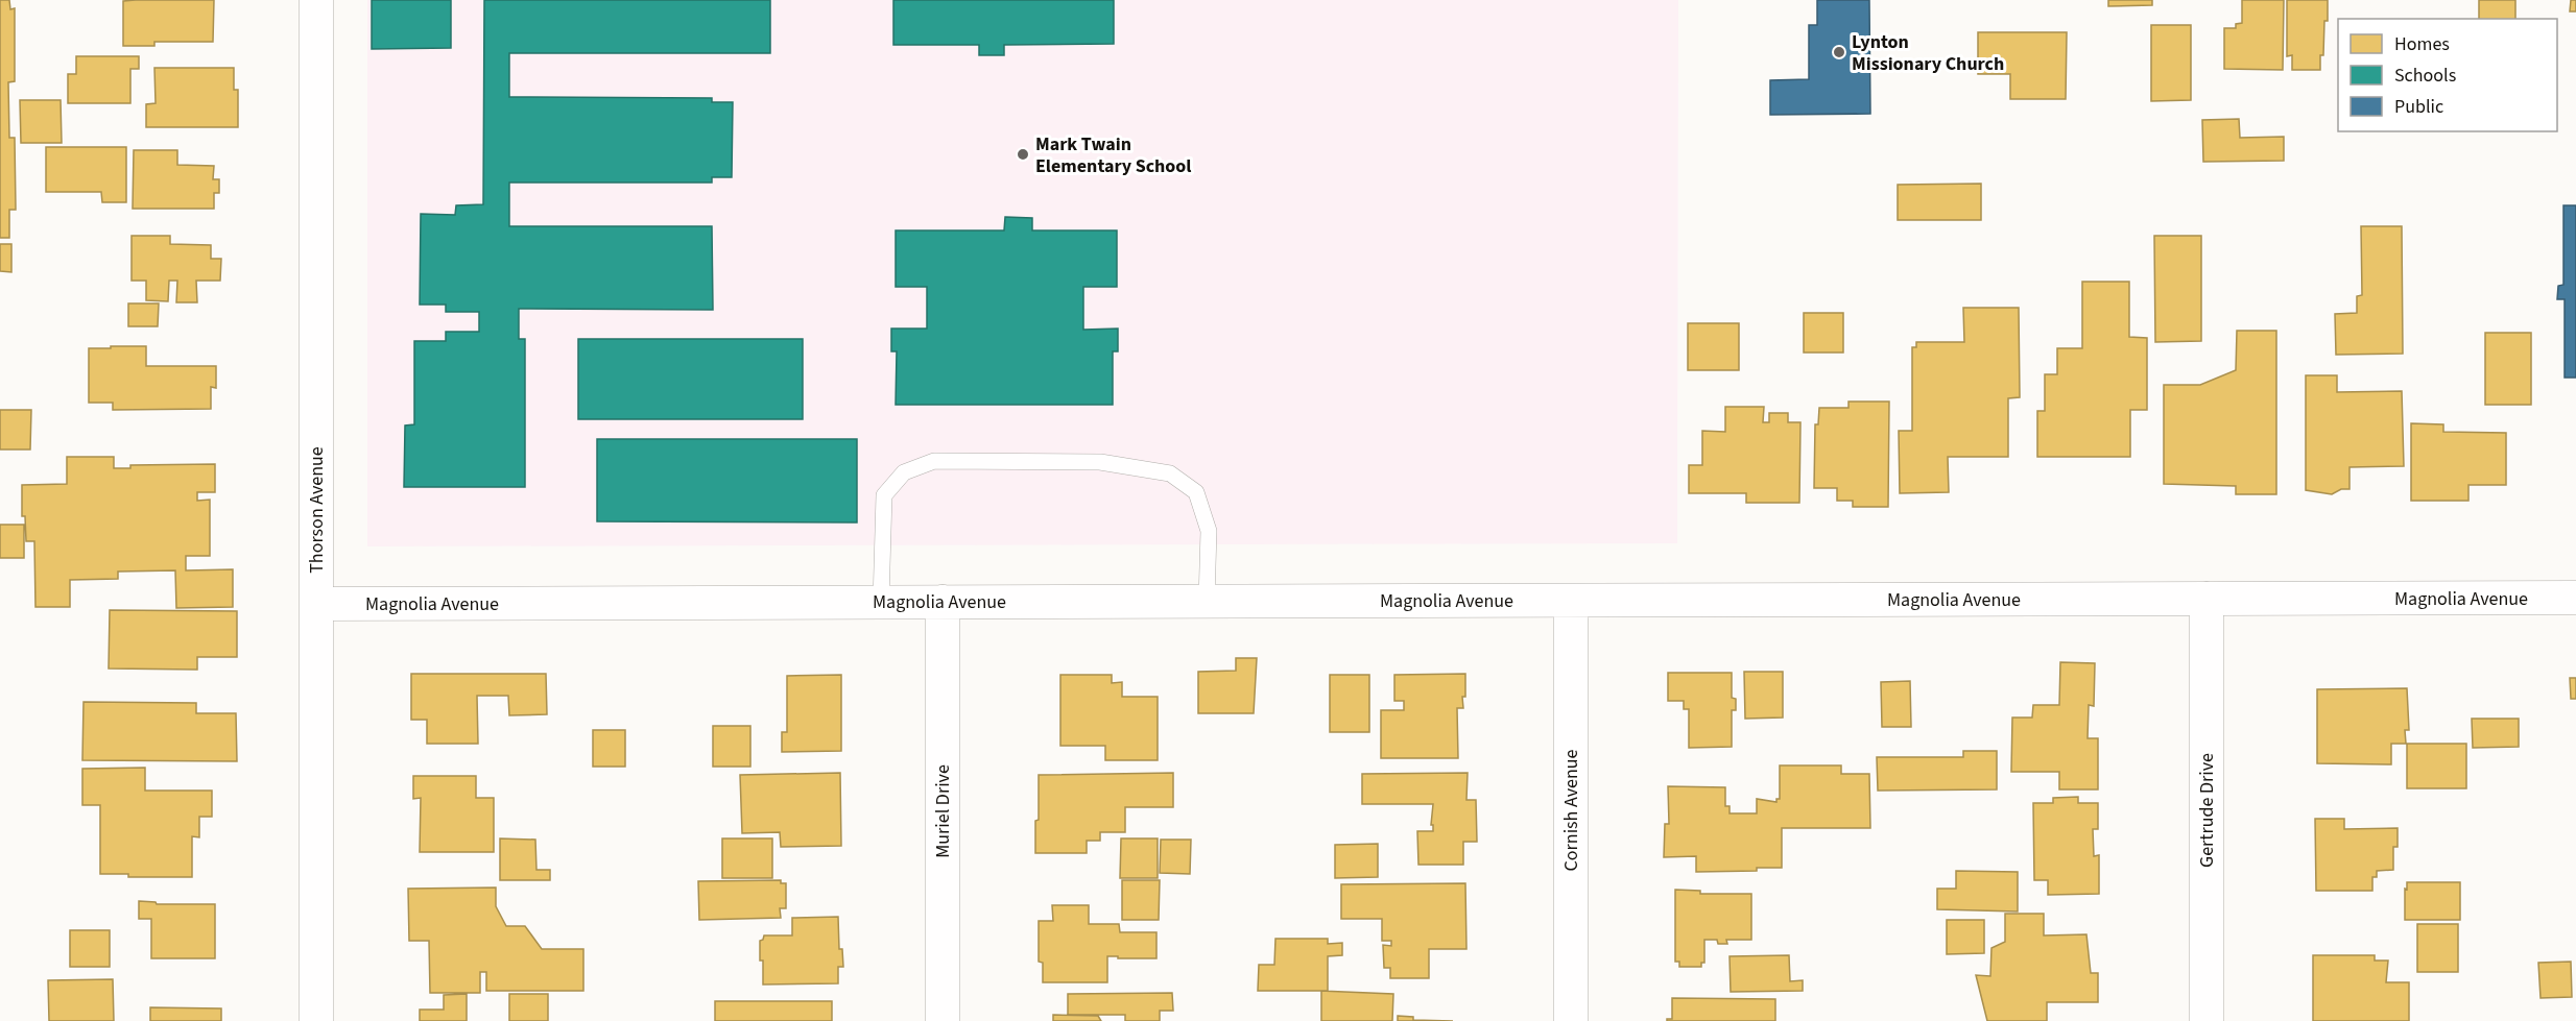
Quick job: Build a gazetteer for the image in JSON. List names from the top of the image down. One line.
{"streets":{"street":["Thorson Avenue","Magnolia Avenue","Cornish Avenue","Gertrude Drive","Muriel Drive"]},"crossings":[["Thorson Avenue","Magnolia Avenue"],["Magnolia Avenue","Cornish Avenue"],["Magnolia Avenue","Gertrude Drive"],["Magnolia Avenue","Muriel Drive"]],"places":["Lynton Missionary Church","Mark Twain Elementary School"],"legend":["Homes","Schools","Public"]}
